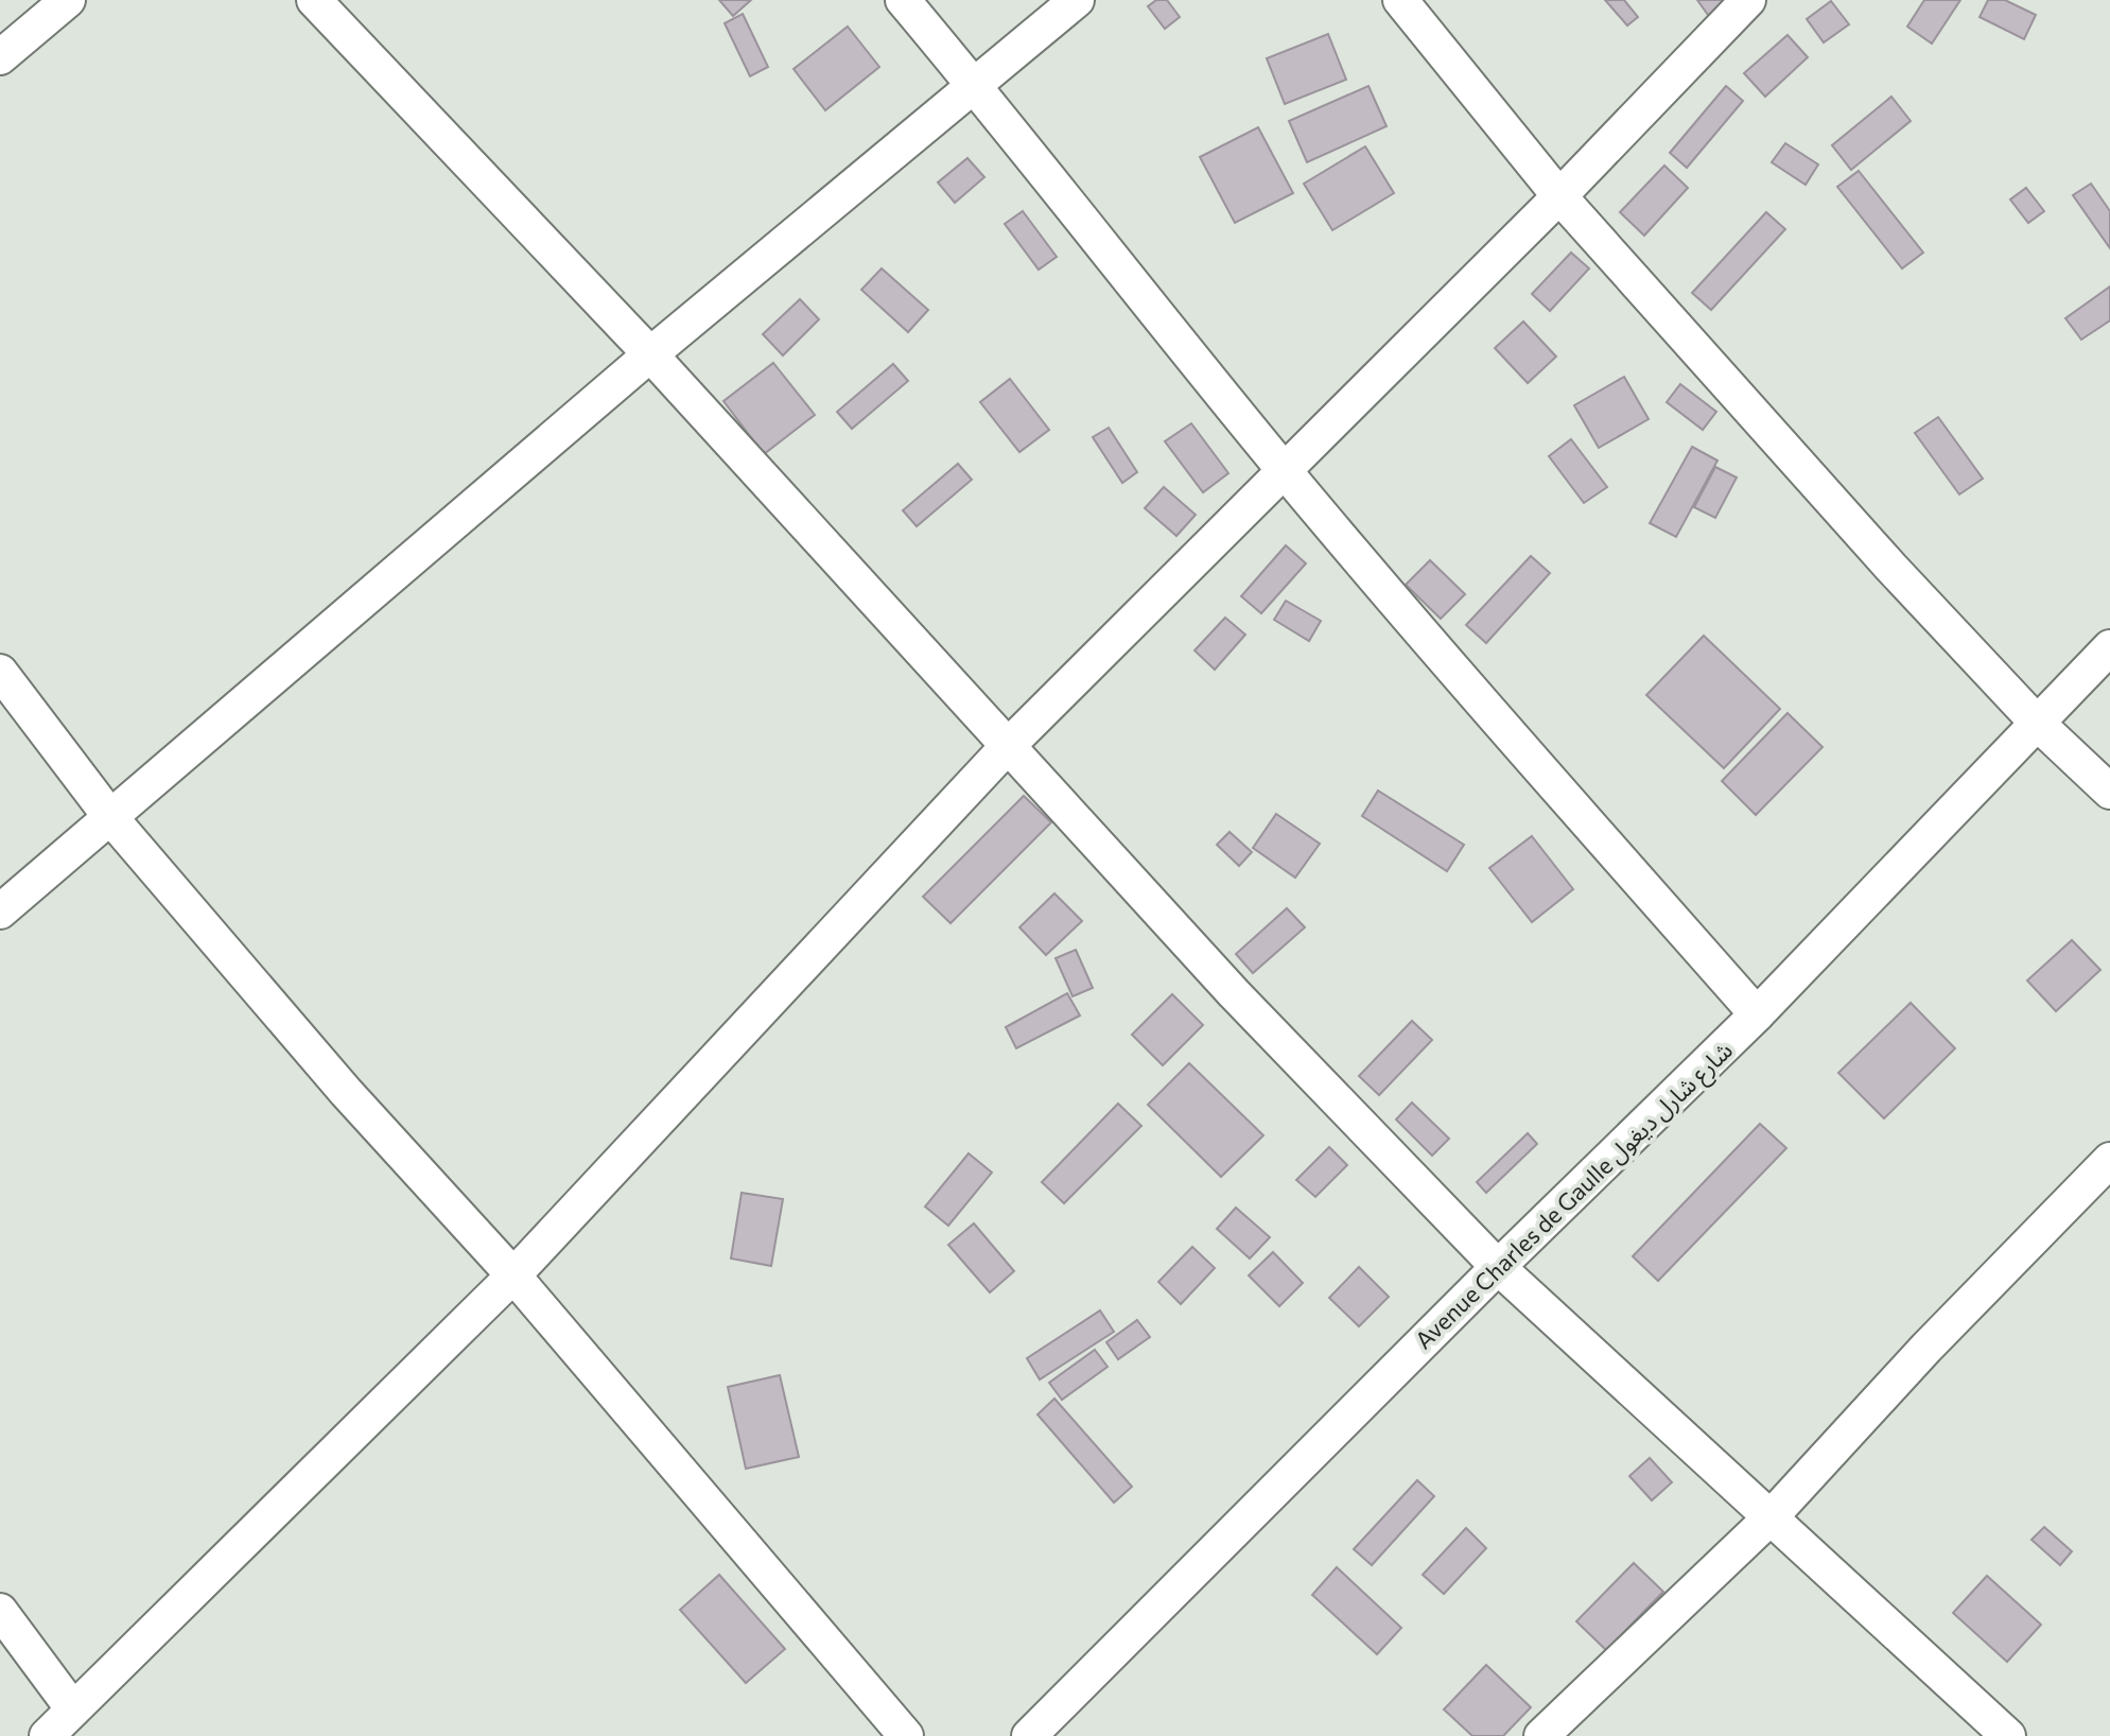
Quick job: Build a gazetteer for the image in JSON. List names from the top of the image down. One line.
{"streets":{"street":["Avenue Charles de Gaulle شارع شارل ديغول"]}}
